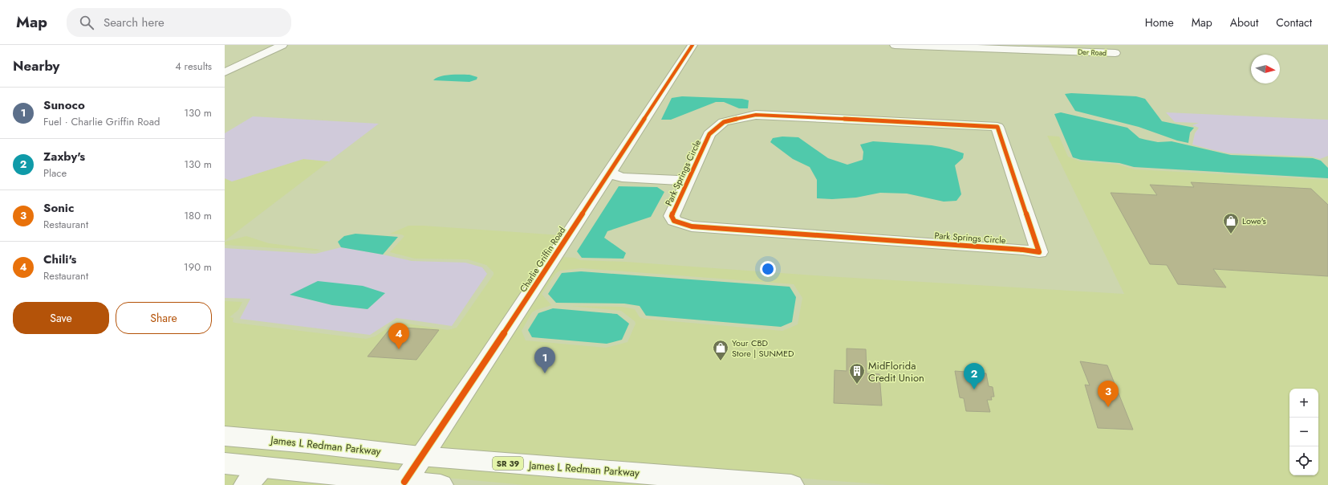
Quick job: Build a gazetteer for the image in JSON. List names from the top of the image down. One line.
{"streets":{"street":["Der Road","Park Springs Circle","Charlie Griffin Road","James L Redman Parkway","SR 39"]},"crossings":[["Park Springs Circle","Charlie Griffin Road"],["Charlie Griffin Road","James L Redman Parkway"]],"places":{"shop":["Lowe's","Your CBD Store | SUNMED"],"building":["MidFlorida Credit Union"]},"north":"right","page":{"header":"Map","search":"Search here","nav":["Home","Map","About","Contact"],"heading":["Nearby","4 results"],"list":[{"mark":"1","name":"Sunoco","note":"Fuel · Charlie Griffin Road","value":"130 m"},{"mark":"2","name":"Zaxby's","note":"Place","value":"130 m"},{"mark":"3","name":"Sonic","note":"Restaurant","value":"180 m"},{"mark":"4","name":"Chili's","note":"Restaurant","value":"190 m"}],"buttons":["Save","Share"],"pins":["4","1","2","3"],"map_buttons":["+","−"]}}
